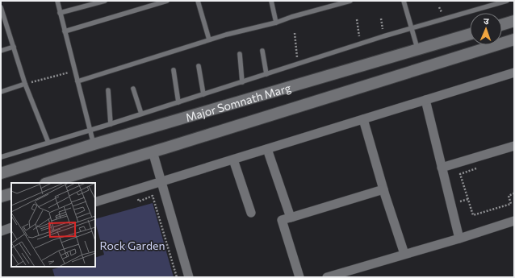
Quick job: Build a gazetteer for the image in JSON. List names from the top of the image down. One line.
{"streets":{"street":["Major Somnath Marg"]},"parks":["Rock Garden"],"north":"top"}
